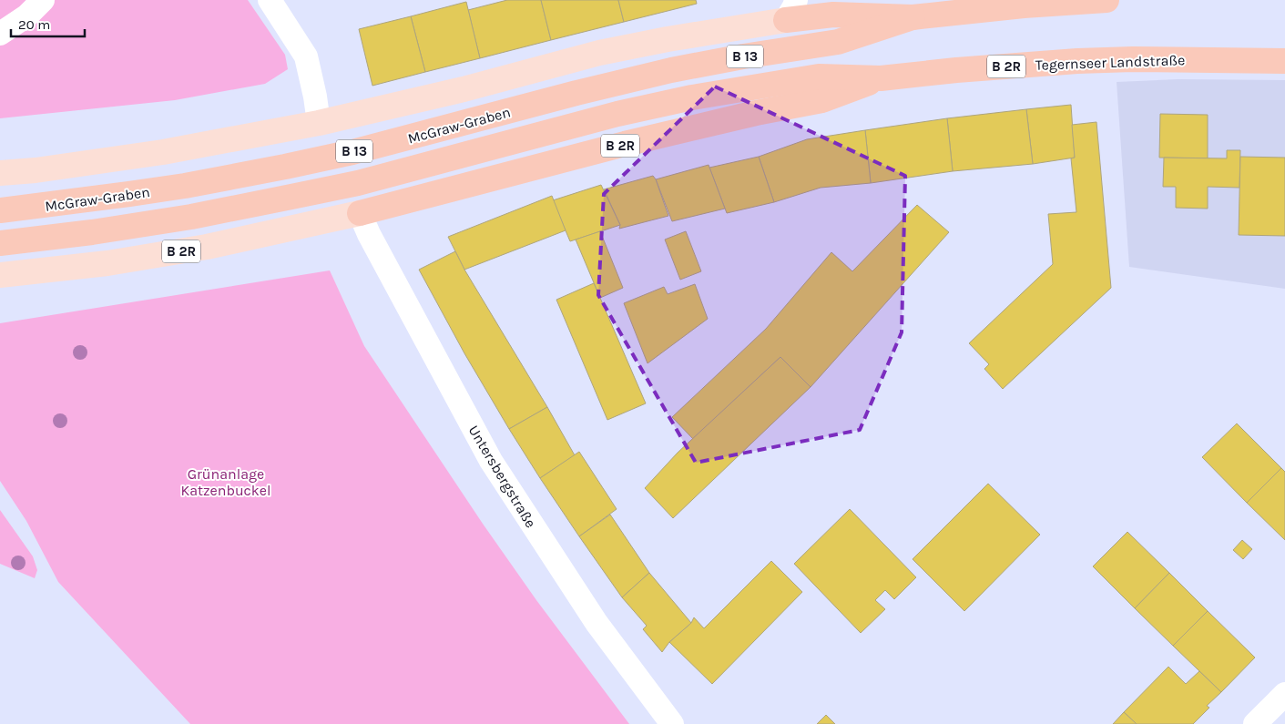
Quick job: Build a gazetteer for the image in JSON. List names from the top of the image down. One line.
{"streets":{"highway":["B 13","Tegernseer Landstraße","B 2R","McGraw-Graben"],"street":["Untersbergstraße"]},"crossings":[["Tegernseer Landstraße","B 2R"],["Tegernseer Landstraße","McGraw-Graben"],["B 2R","McGraw-Graben"],["B 2R","Untersbergstraße"]],"parks":["Grünanlage Katzenbuckel"],"scale_bar":"20 m"}
